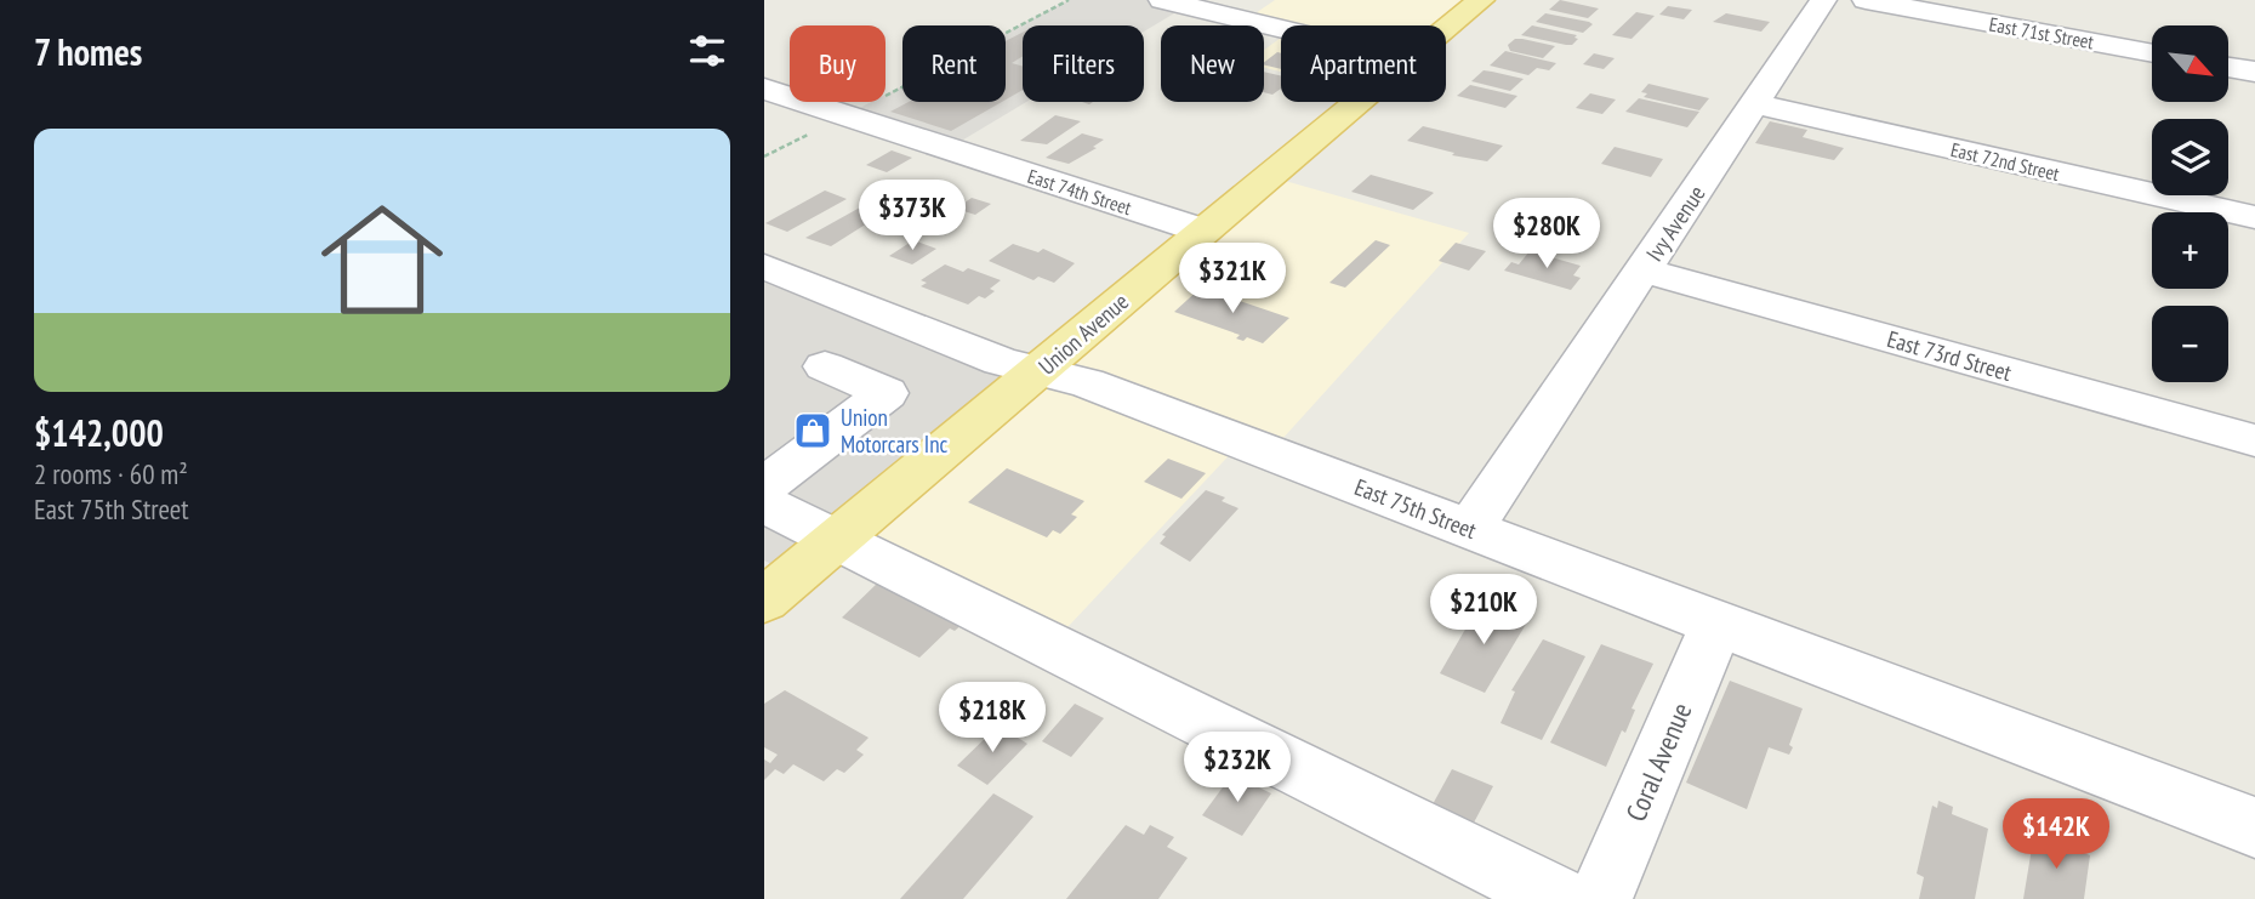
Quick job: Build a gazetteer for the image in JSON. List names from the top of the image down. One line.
{"streets":{"main road":["Union Avenue"],"street":["East 71st Street","East 72nd Street","East 74th Street","Ivy Avenue","East 73rd Street","East 75th Street","Coral Avenue"]},"crossings":[["East 72nd Street","Ivy Avenue"],["East 74th Street","Union Avenue"],["Ivy Avenue","East 73rd Street"],["Ivy Avenue","East 75th Street"],["Union Avenue","East 75th Street"],["East 75th Street","Coral Avenue"]],"places":{"shop":["Union Motorcars Inc"]},"north":"bottom right","page":{"heading":"7 homes","map_buttons":["+","−"],"chip":["Buy","Rent","Filters","New","Apartment"],"list":[{"name":"$142,000","note":"2 rooms · 60 m² · East 75th Street"}],"price":["$373K","$280K","$321K","$210K","$218K","$232K","$142K"]}}
